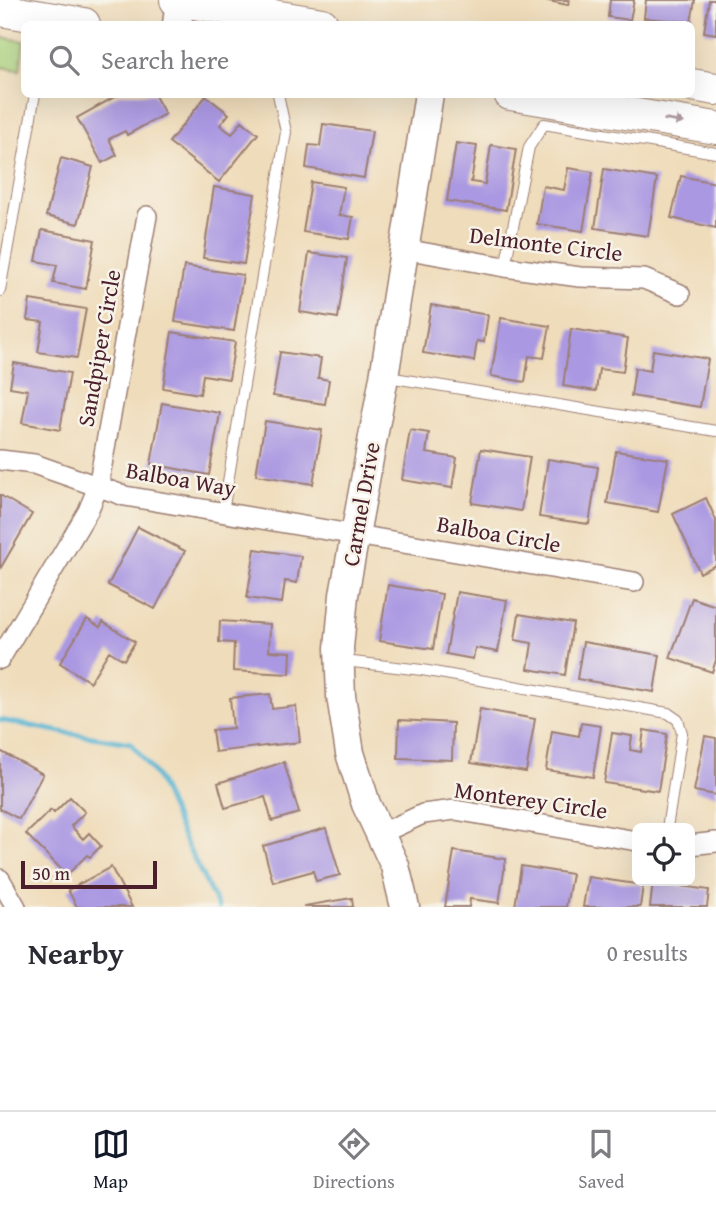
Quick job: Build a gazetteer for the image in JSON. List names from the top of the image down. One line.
{"streets":{"street":["Delmonte Circle","Sandpiper Circle","Balboa Way","Carmel Drive","Balboa Circle","Monterey Circle"]},"crossings":[["Delmonte Circle","Carmel Drive"],["Sandpiper Circle","Balboa Way"],["Balboa Way","Carmel Drive"],["Balboa Way","Balboa Circle"],["Carmel Drive","Balboa Circle"],["Carmel Drive","Monterey Circle"]],"scale_bar":"50 m","page":{"search":"Search here","scale":"50 m","heading":["Nearby","0 results"],"nav":["Map","Directions","Saved"]}}
